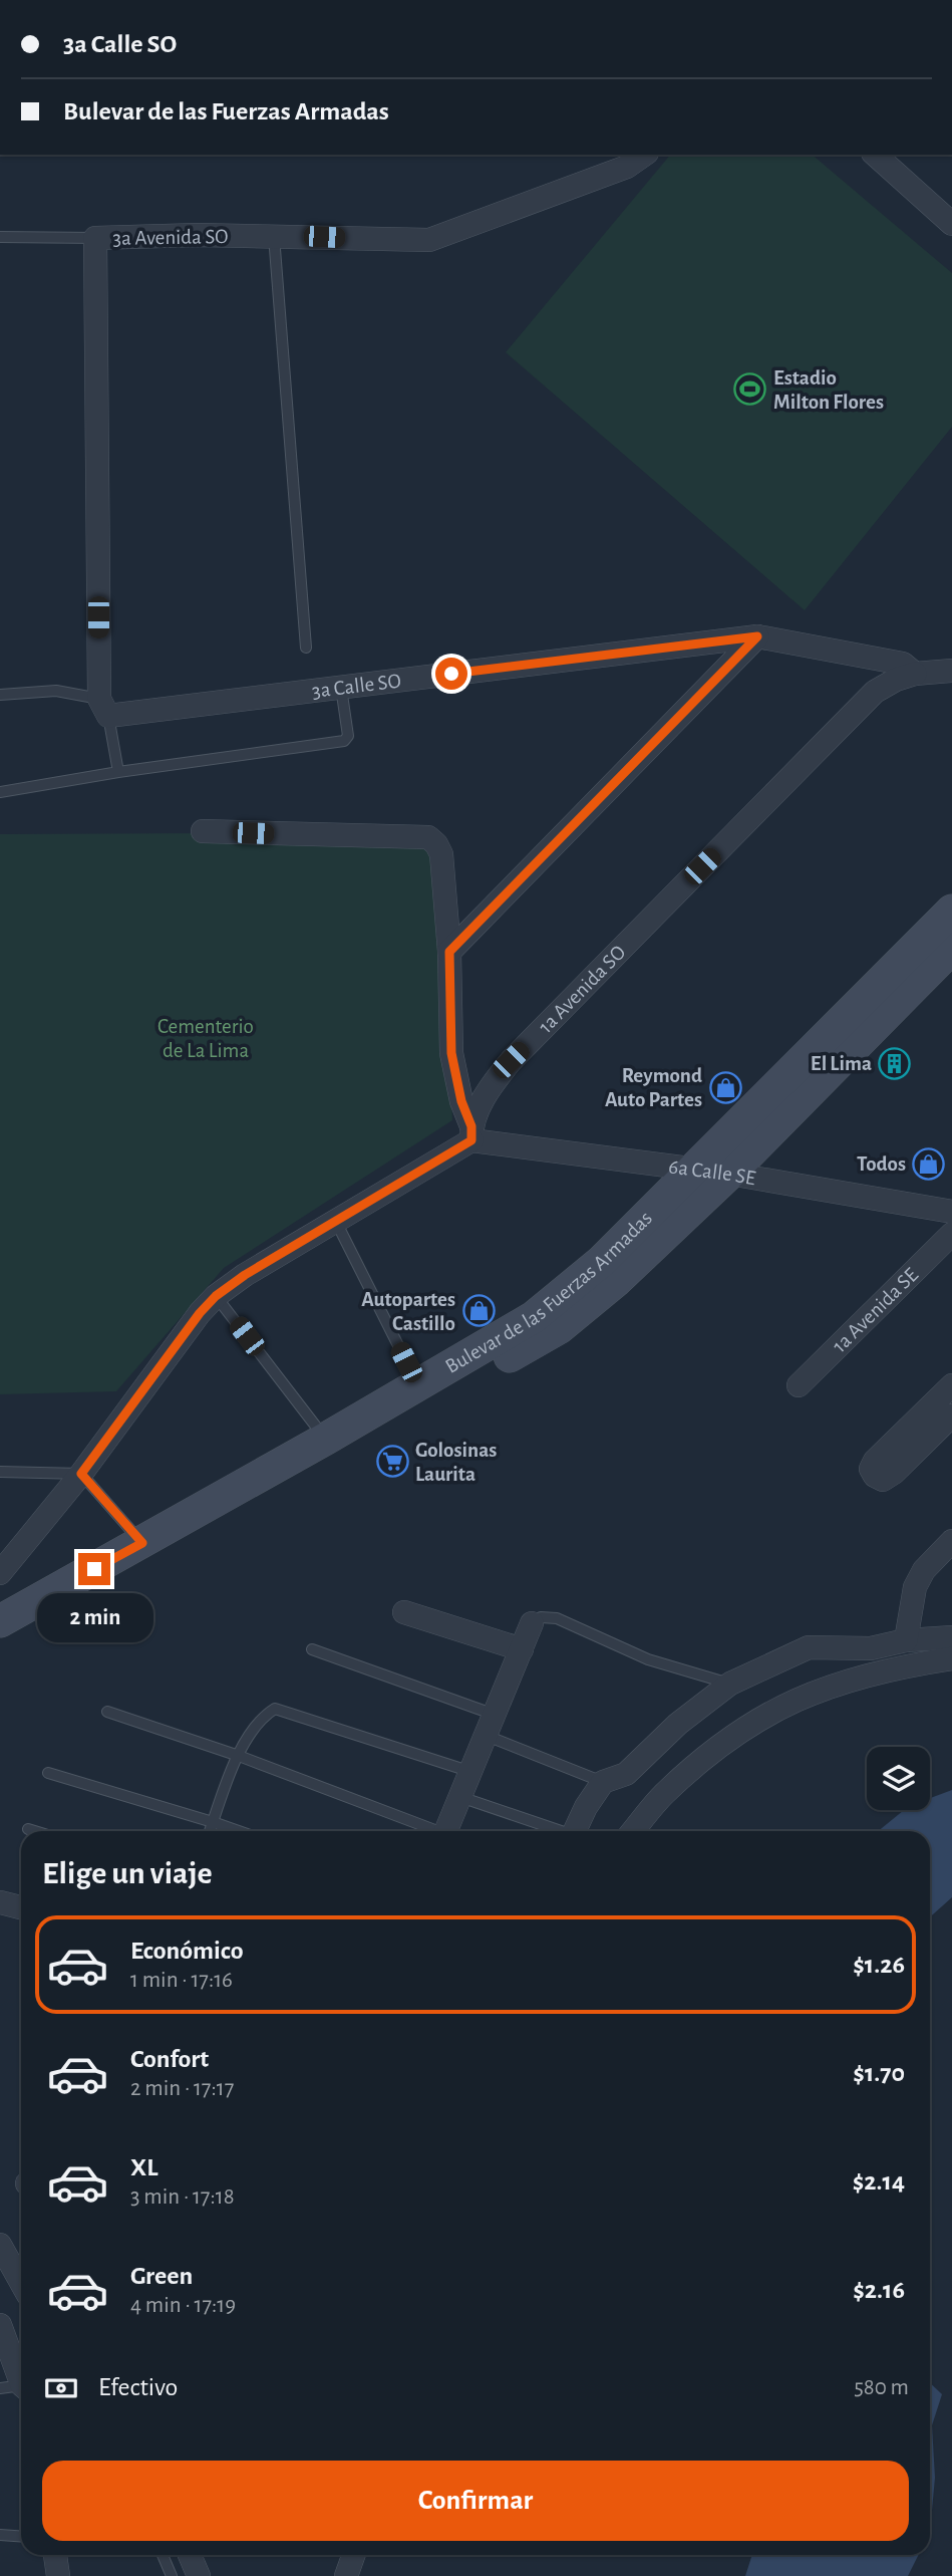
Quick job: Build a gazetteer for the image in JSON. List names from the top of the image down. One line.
{"streets":{"street":["3a Avenida SO","3a Calle SO","1a Avenida SO","6a Calle SE","Bulevar de las Fuerzas Armadas","1a Avenida SE"]},"crossings":[["3a Avenida SO","3a Calle SO"],["3a Calle SO","1a Avenida SO"],["1a Avenida SO","6a Calle SE"],["6a Calle SE","Bulevar de las Fuerzas Armadas"]],"parks":["Cementerio de La Lima"],"places":{"sports":["Estadio Milton Flores"],"building":["El Lima"],"shop":["Reymond Auto Partes","Todos","Autopartes Castillo"],"supermarket":["Golosinas Laurita"]},"page":{"banner":["3a Calle SO","Bulevar de las Fuerzas Armadas"],"bubble":"2 min","heading":"Elige un viaje","list":[{"name":"Económico","note":"1 min · 17:16","value":"$1.26"},{"name":"Confort","note":"2 min · 17:17","value":"$1.70"},{"name":"XL","note":"3 min · 17:18","value":"$2.14"},{"name":"Green","note":"4 min · 17:19","value":"$2.16"}],"pay":["Efectivo","580 m"],"buttons":"Confirmar"}}
